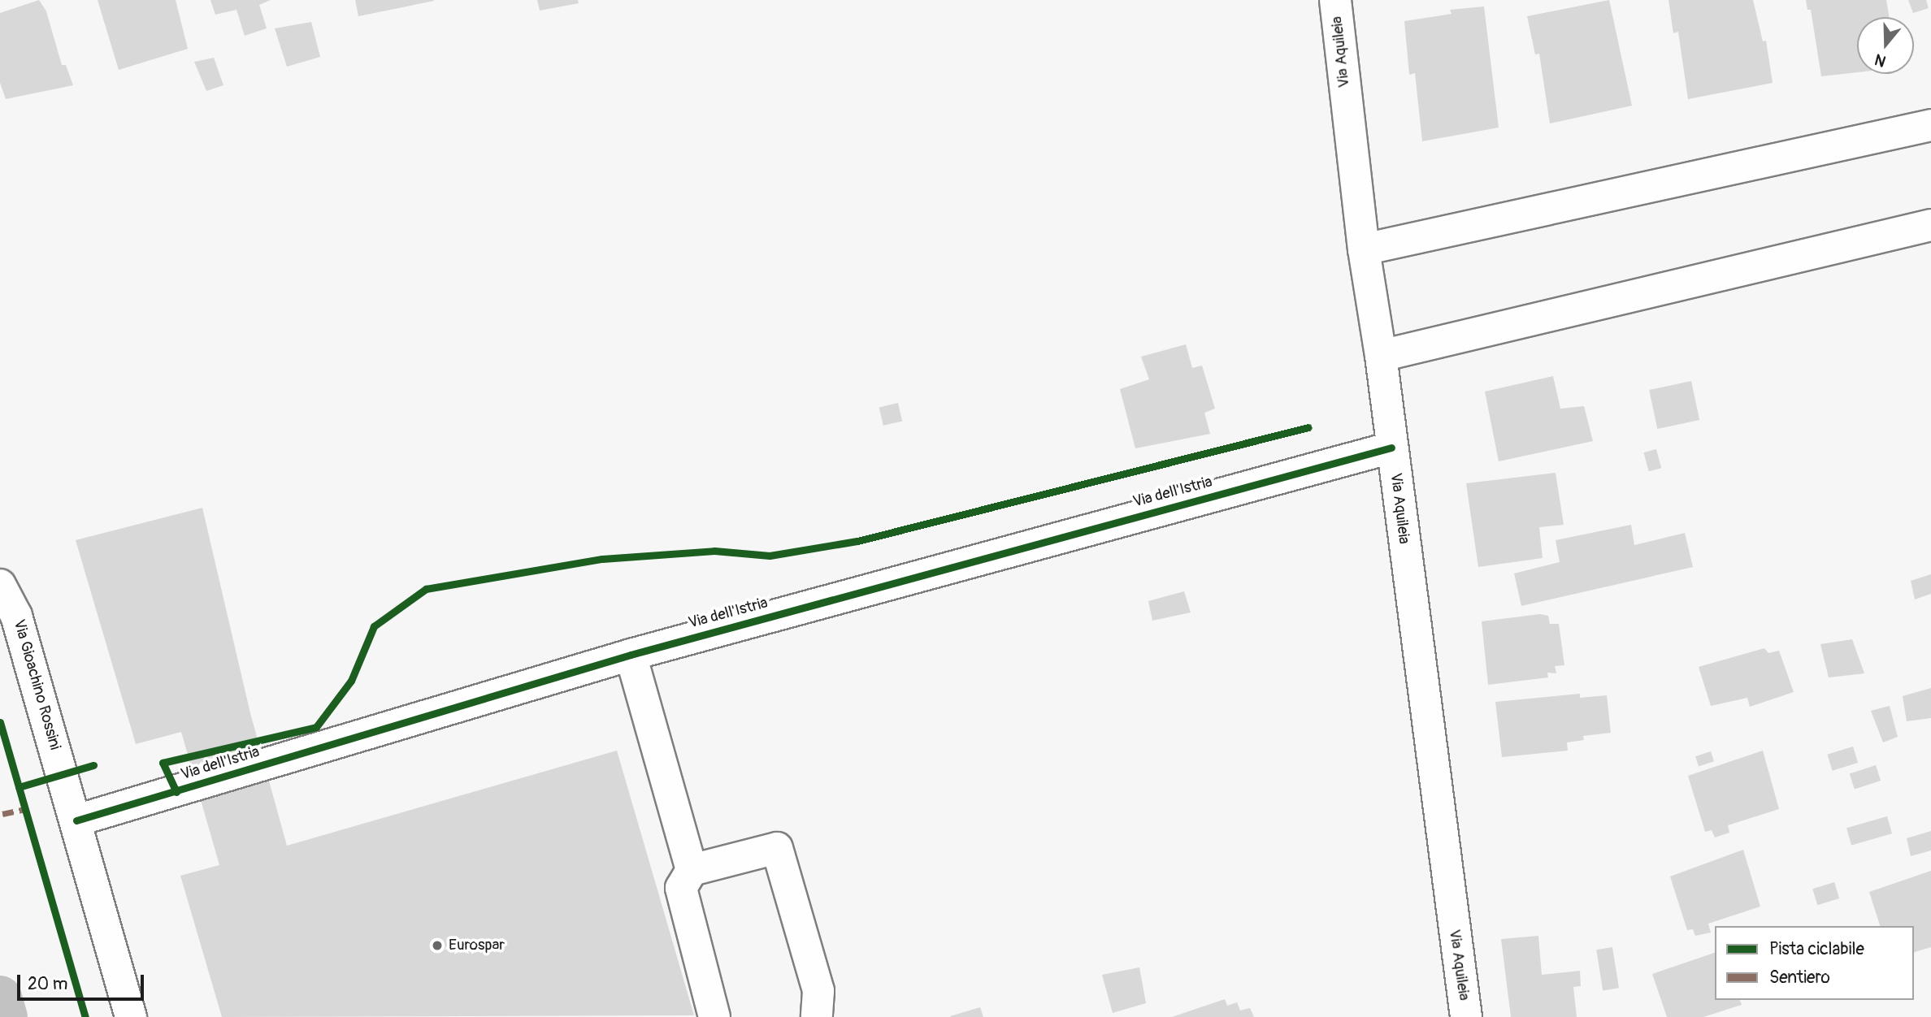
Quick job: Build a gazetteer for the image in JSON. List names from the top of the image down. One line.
{"streets":{"street":["Via Aquileia","Via dell'Istria","Via Gioachino Rossini"]},"crossings":[["Via Aquileia","Via dell'Istria"],["Via dell'Istria","Via Gioachino Rossini"]],"places":["Eurospar"],"legend":["Pista ciclabile","Sentiero"],"scale_bar":"20 m","north":"bottom"}
